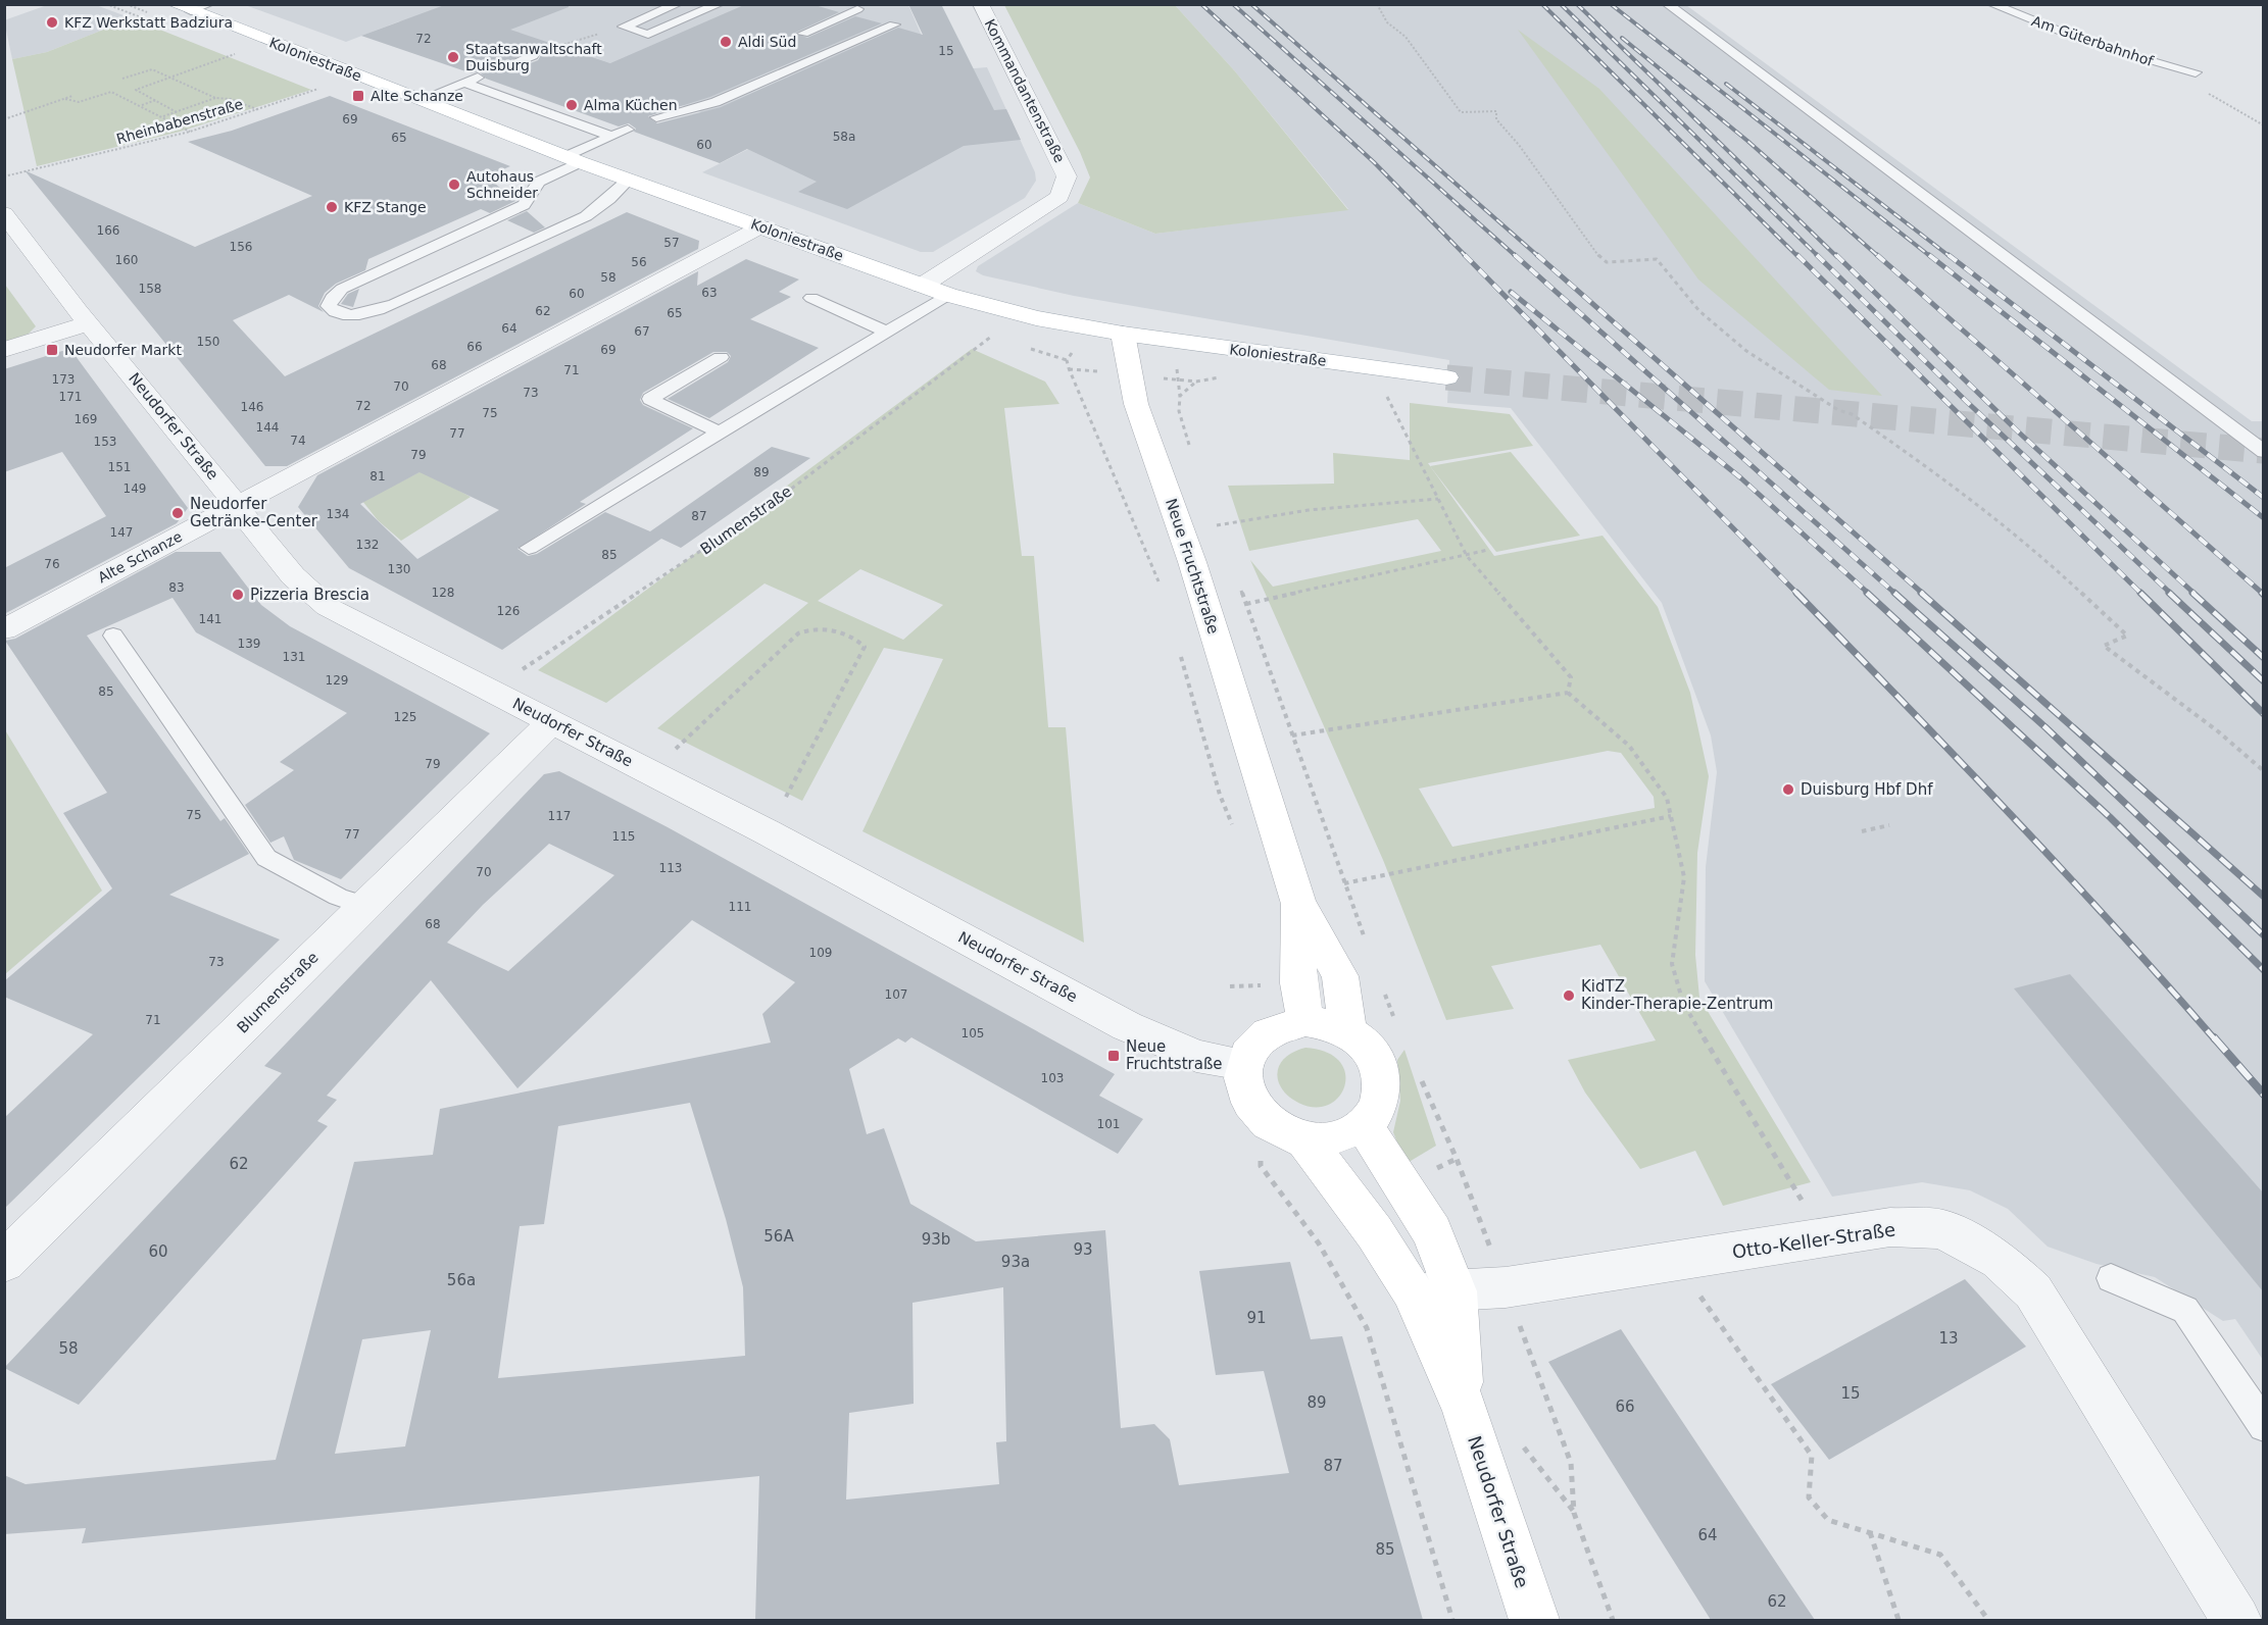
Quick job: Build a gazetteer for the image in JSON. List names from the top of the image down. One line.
{"streets":{"main road":["Koloniestraße","Neudorfer Straße","Neue Fruchtstraße"],"street":["Kommandantenstraße","Blumenstraße","Alte Schanze","Otto-Keller-Straße"],"lane":["Am Güterbahnhof"],"path":["Rheinbabenstraße"]},"crossings":[["Koloniestraße","Kommandantenstraße"],["Koloniestraße","Rheinbabenstraße"],["Koloniestraße","Alte Schanze"],["Koloniestraße","Neue Fruchtstraße"],["Neudorfer Straße","Blumenstraße"],["Neudorfer Straße","Alte Schanze"],["Neudorfer Straße","Neue Fruchtstraße"],["Neudorfer Straße","Otto-Keller-Straße"]],"places":{"other":["KFZ Werkstatt Badziura","Aldi Süd","Staatsanwaltschaft Duisburg","Alma Küchen","Autohaus Schneider","KFZ Stange","Neudorfer Getränke-Center","Pizzeria Brescia","Duisburg Hbf Dhf","KidTZ Kinder-Therapie-Zentrum"],"transit":["Alte Schanze","Neudorfer Markt","Neue Fruchtstraße"]},"house_numbers":["72","15","69","58a","65","60","166","57","156","160","56","58","158","63","60","62","65","64","67","150","66","69","68","71","173","70","73","171","72","146","75","169","144","77","74","153","79","151","89","81","149","134","87","147","132","85","76","130","83","128","126","141","139","131","129","85","125","79","75","117","77","115","113","70","111","68","109","73","107","71","105","103","101","62","56A","93b","93","60","93a","56a","91","13","58","15","89","66","87","64","85","62"]}
